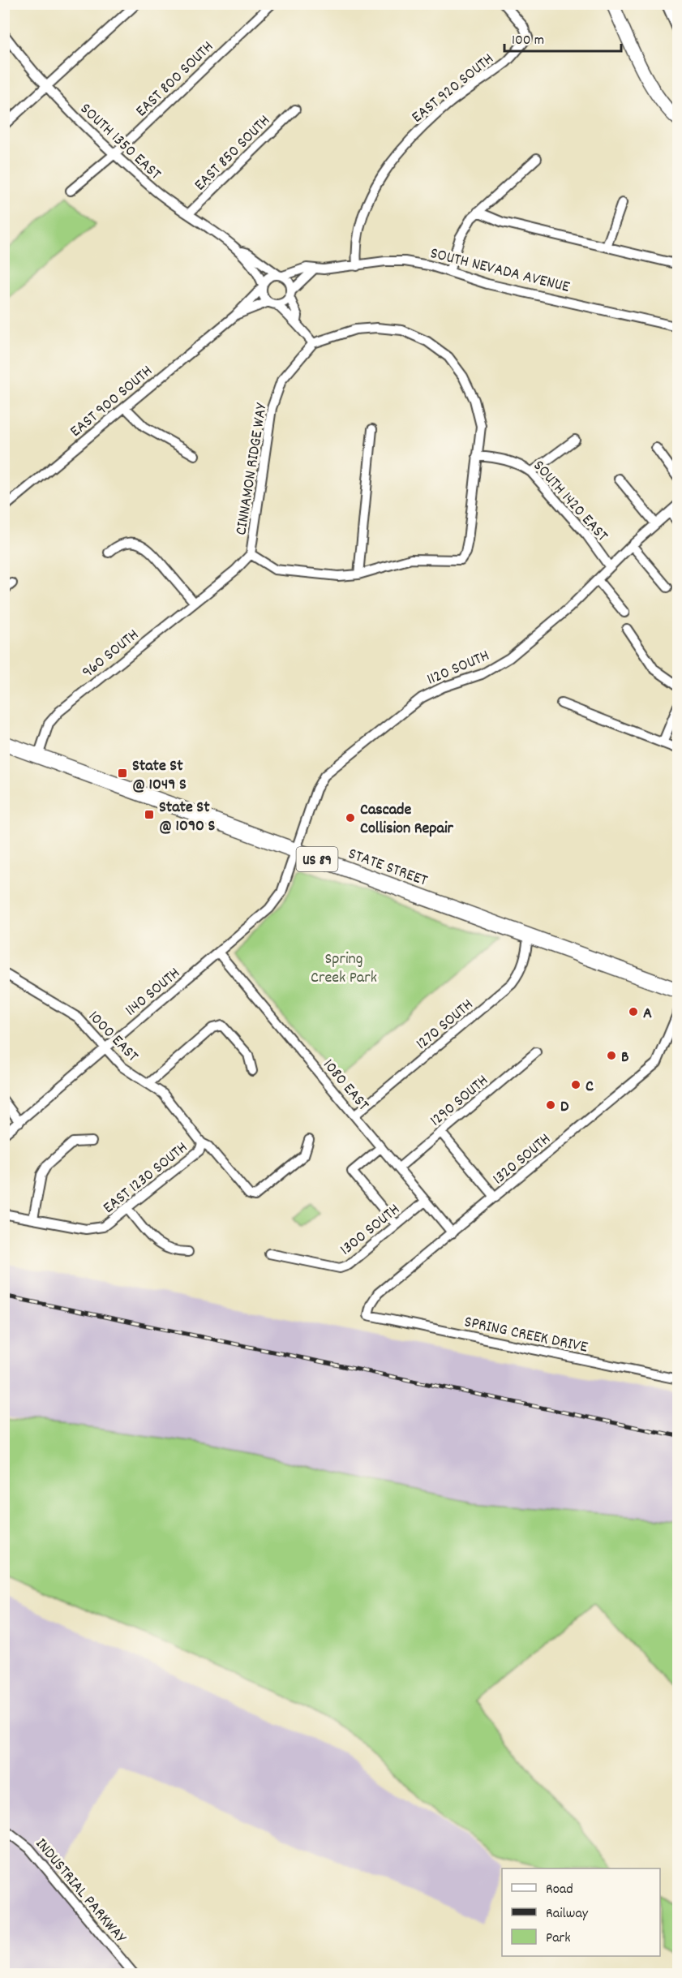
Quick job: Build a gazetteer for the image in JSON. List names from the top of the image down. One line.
{"streets":{"main road":["US 89","STATE STREET"],"street":["EAST 800 SOUTH","EAST 920 SOUTH","SOUTH 1350 EAST","EAST 850 SOUTH","SOUTH NEVADA AVENUE","EAST 900 SOUTH","CINNAMON RIDGE WAY","SOUTH 1420 EAST","960 SOUTH","1120 SOUTH","1140 SOUTH","1270 SOUTH","1000 EAST","1080 EAST","1290 SOUTH","1320 SOUTH","EAST 1230 SOUTH","1300 SOUTH","SPRING CREEK DRIVE","INDUSTRIAL PARKWAY"]},"crossings":[["EAST 800 SOUTH","SOUTH 1350 EAST"],["EAST 920 SOUTH","SOUTH NEVADA AVENUE"],["SOUTH 1350 EAST","EAST 850 SOUTH"],["SOUTH 1350 EAST","SOUTH NEVADA AVENUE"],["SOUTH 1350 EAST","EAST 900 SOUTH"],["SOUTH NEVADA AVENUE","EAST 900 SOUTH"],["CINNAMON RIDGE WAY","960 SOUTH"],["SOUTH 1420 EAST","1120 SOUTH"],["960 SOUTH","STATE STREET"],["1120 SOUTH","STATE STREET"],["1120 SOUTH","1140 SOUTH"],["STATE STREET","1140 SOUTH"],["STATE STREET","1270 SOUTH"],["1140 SOUTH","1000 EAST"],["1140 SOUTH","1080 EAST"],["1270 SOUTH","1080 EAST"],["1000 EAST","EAST 1230 SOUTH"],["1080 EAST","1290 SOUTH"],["1080 EAST","1320 SOUTH"],["1080 EAST","1300 SOUTH"],["1320 SOUTH","SPRING CREEK DRIVE"]],"parks":["Spring Creek Park"],"places":{"transit":["State St @ 1049 S","State St @ 1090 S"],"other":["Cascade Collision Repair","A","B","C","D"]},"legend":["Road","Railway","Park"],"scale_bar":"100 m"}
